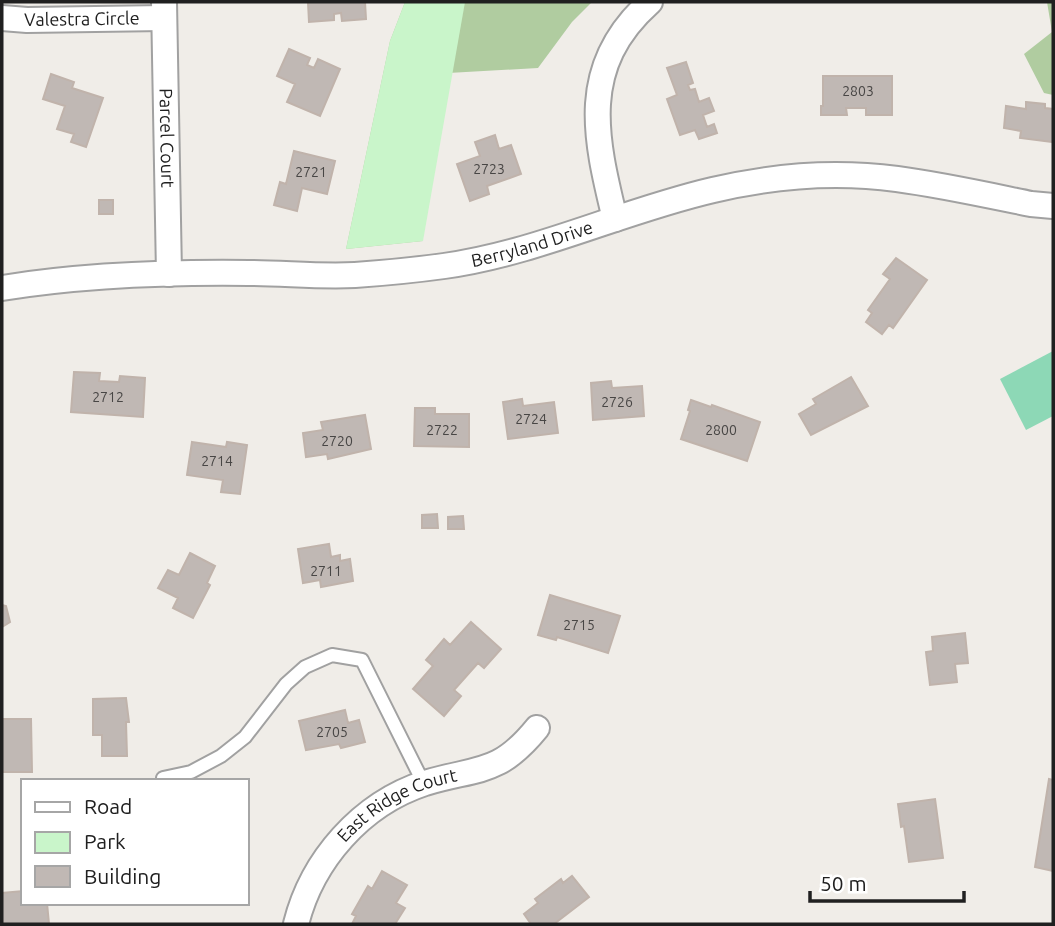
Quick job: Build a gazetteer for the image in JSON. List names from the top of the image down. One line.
{"streets":{"street":["Valestra Circle","Parcel Court","Berryland Drive","East Ridge Court"]},"crossings":[["Valestra Circle","Parcel Court"],["Parcel Court","Berryland Drive"]],"house_numbers":["2803","2723","2721","2712","2726","2724","2722","2800","2720","2714","2711","2715","2705"],"legend":["Road","Park","Building"],"scale_bar":"50 m"}
